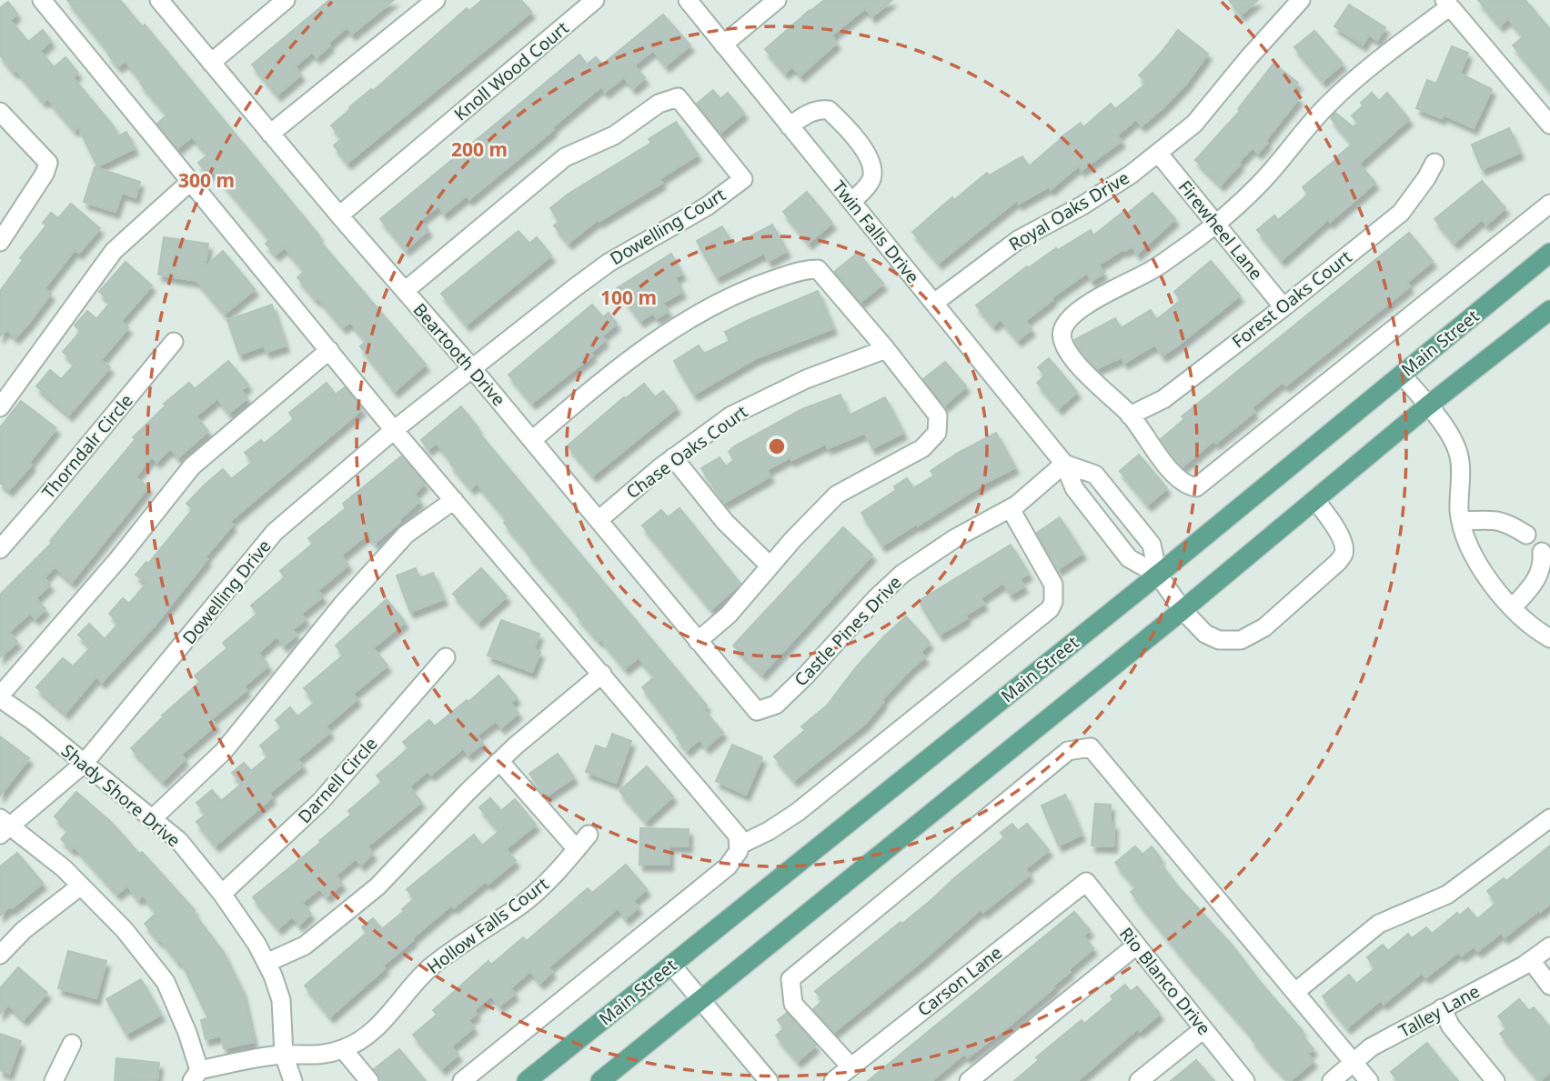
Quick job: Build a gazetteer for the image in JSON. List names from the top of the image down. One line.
{"streets":{"main road":["Main Street"],"street":["Knoll Wood Court","Royal Oaks Drive","Dowelling Court","Firewheel Lane","Twin Falls Drive","Forest Oaks Court","Beartooth Drive","Thorndalr Circle","Chase Oaks Court","Dowelling Drive","Castle Pines Drive","Darnell Circle","Shady Shore Drive","Hollow Falls Court","Carson Lane","Rio Blanco Drive","Talley Lane"]},"crossings":[["Knoll Wood Court","Beartooth Drive"],["Royal Oaks Drive","Firewheel Lane"],["Royal Oaks Drive","Twin Falls Drive"],["Dowelling Court","Beartooth Drive"],["Dowelling Court","Dowelling Drive"],["Firewheel Lane","Forest Oaks Court"],["Twin Falls Drive","Main Street"],["Twin Falls Drive","Castle Pines Drive"],["Beartooth Drive","Chase Oaks Court"],["Beartooth Drive","Dowelling Drive"],["Beartooth Drive","Castle Pines Drive"],["Dowelling Drive","Shady Shore Drive"],["Darnell Circle","Shady Shore Drive"],["Shady Shore Drive","Hollow Falls Court"],["Carson Lane","Rio Blanco Drive"]],"rings":["200 m","300 m","100 m"]}
